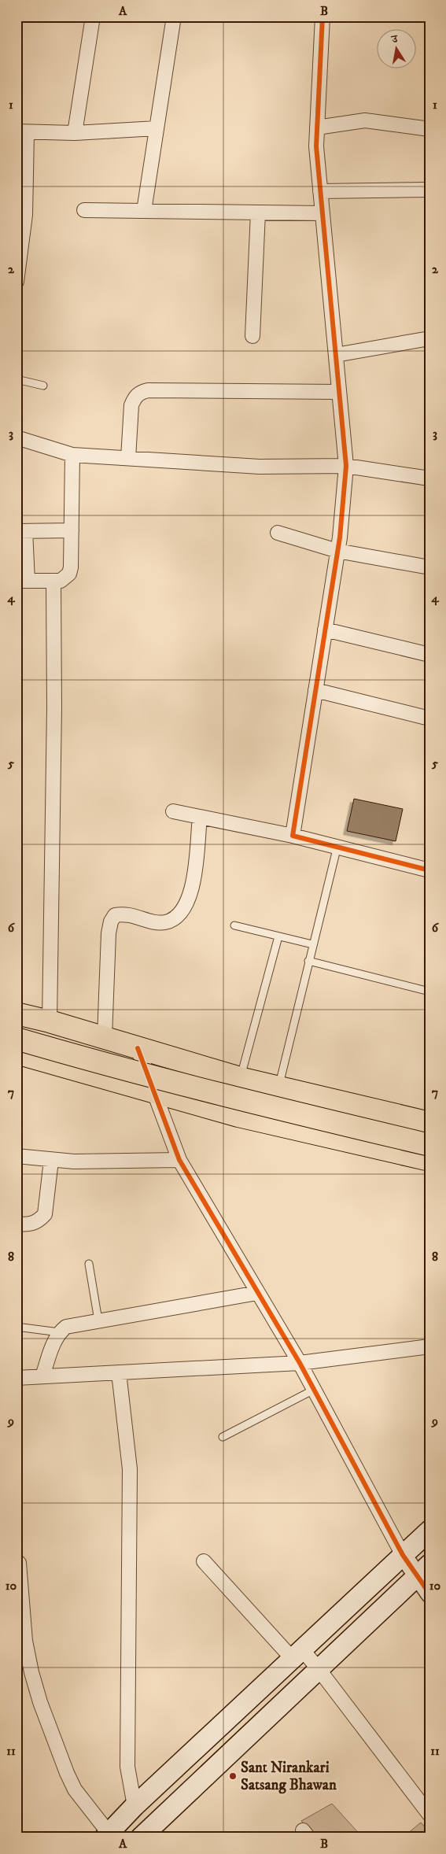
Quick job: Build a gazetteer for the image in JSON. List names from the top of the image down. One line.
{"places":["Sant Nirankari Satsang Bhawan"],"north":"top","grid":{"columns":["A","B"],"rows":["1","2","3","4","5","6","7","8","9","10","11"]}}
